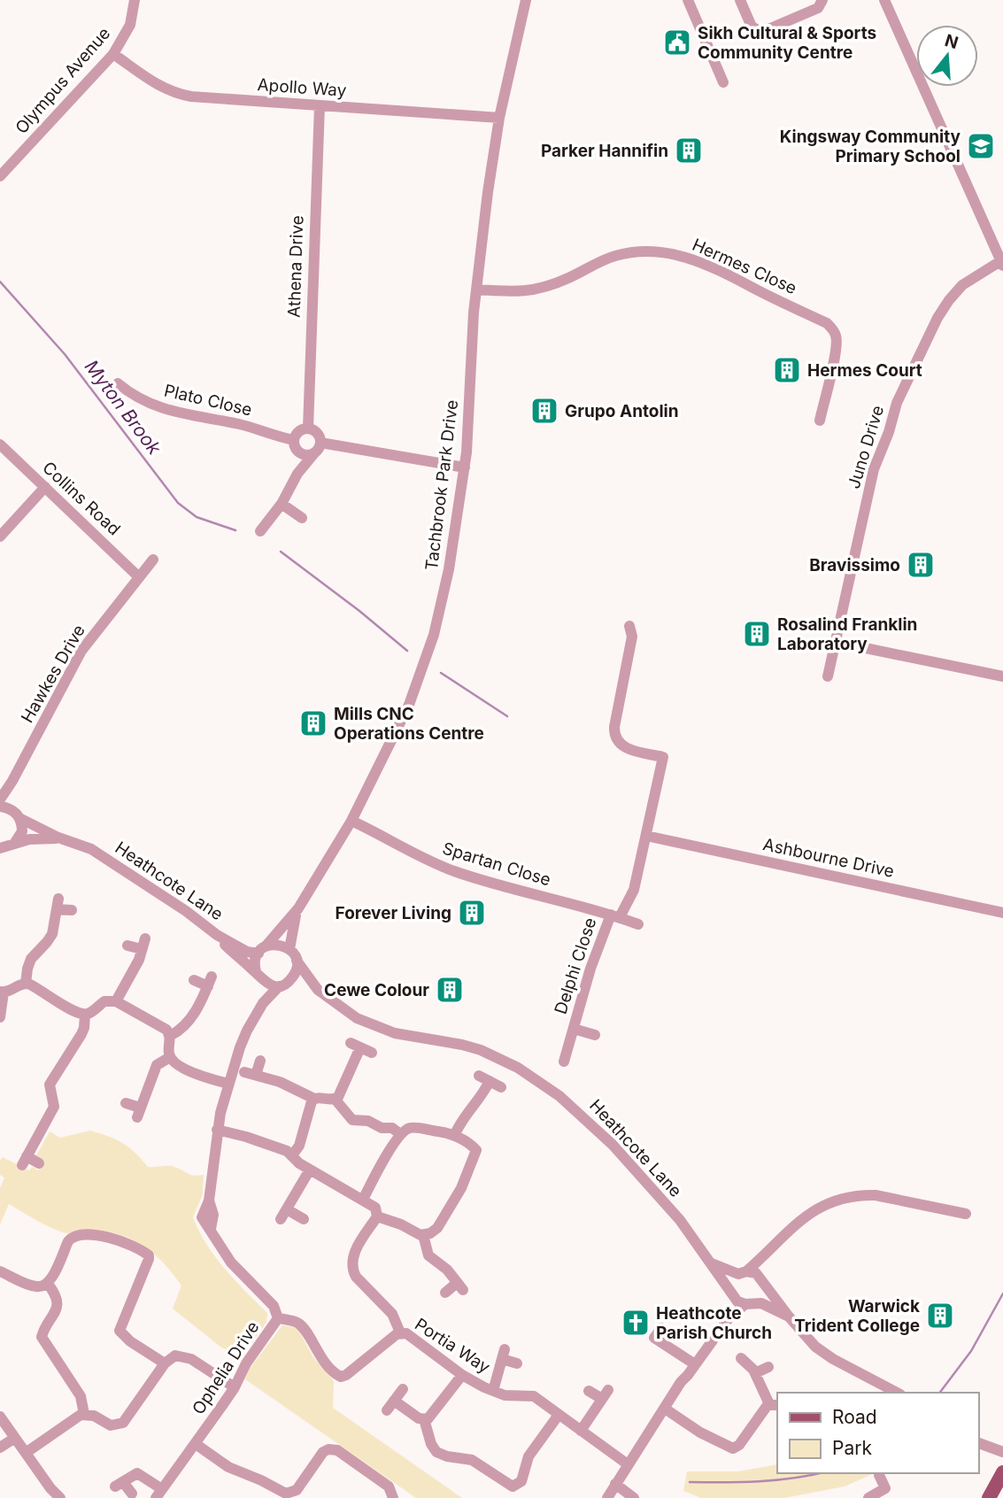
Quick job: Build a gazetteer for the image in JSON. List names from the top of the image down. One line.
{"streets":{"street":["Olympus Avenue","Apollo Way","Athena Drive","Hermes Close","Plato Close","Juno Drive","Tachbrook Park Drive","Collins Road","Hawkes Drive","Ashbourne Drive","Spartan Close","Heathcote Lane","Delphi Close","Portia Way","Ophelia Drive"]},"crossings":[["Olympus Avenue","Apollo Way"],["Apollo Way","Athena Drive"],["Apollo Way","Tachbrook Park Drive"],["Athena Drive","Plato Close"],["Hermes Close","Tachbrook Park Drive"],["Tachbrook Park Drive","Spartan Close"],["Tachbrook Park Drive","Heathcote Lane"],["Tachbrook Park Drive","Ophelia Drive"],["Collins Road","Hawkes Drive"],["Hawkes Drive","Heathcote Lane"],["Ashbourne Drive","Delphi Close"],["Spartan Close","Delphi Close"],["Heathcote Lane","Ophelia Drive"],["Portia Way","Ophelia Drive"]],"water":["Myton Brook"],"places":{"public building":["Sikh Cultural & Sports Community Centre"],"school or university":["Kingsway Community Primary School"],"building":["Parker Hannifin","Hermes Court","Grupo Antolin","Bravissimo","Rosalind Franklin Laboratory","Mills CNC Operations Centre","Forever Living","Cewe Colour","Warwick Trident College"],"church":["Heathcote Parish Church"]},"legend":["Road","Park"],"north":"top"}
